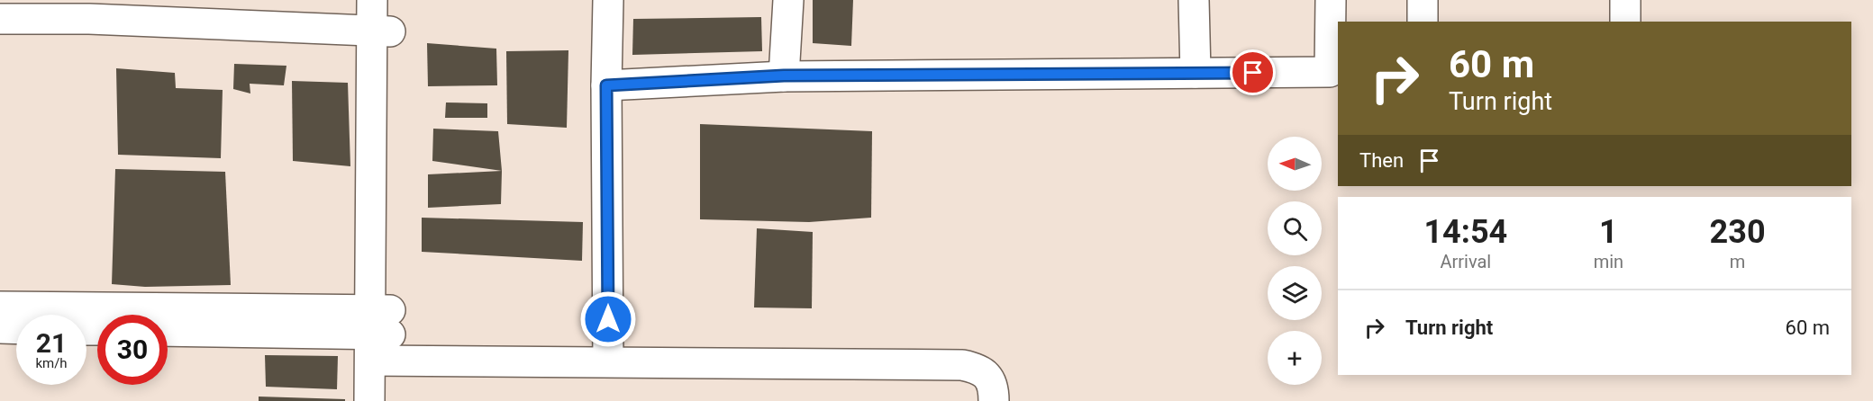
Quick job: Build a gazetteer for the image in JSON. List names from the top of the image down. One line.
{"north":"left","page":{"turn":["60 m","Turn right"],"then":"Then","map_buttons":"+","eta":["14:54","Arrival","1","min","230","m"],"list":[{"name":"Turn right","value":"60 m"}],"speed":"21 km/h","limit":"30"}}
